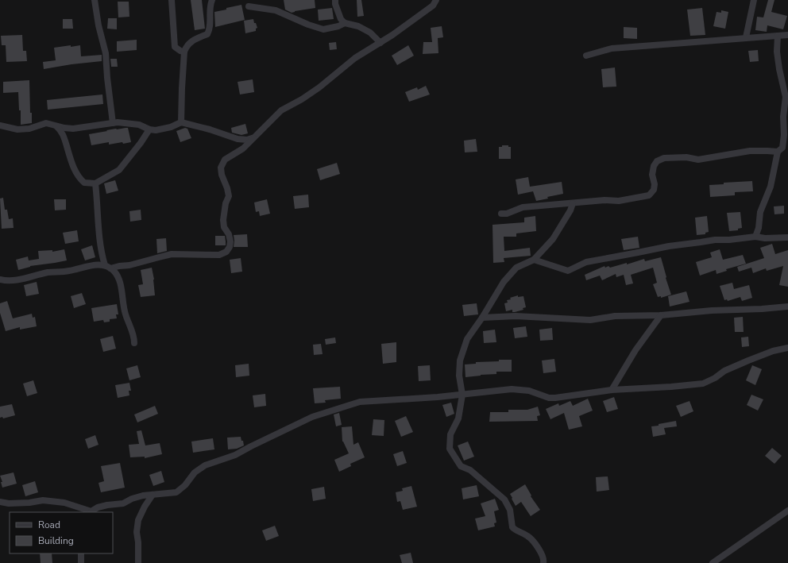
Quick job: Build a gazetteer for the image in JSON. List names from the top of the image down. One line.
{"legend":["Road","Building"]}
